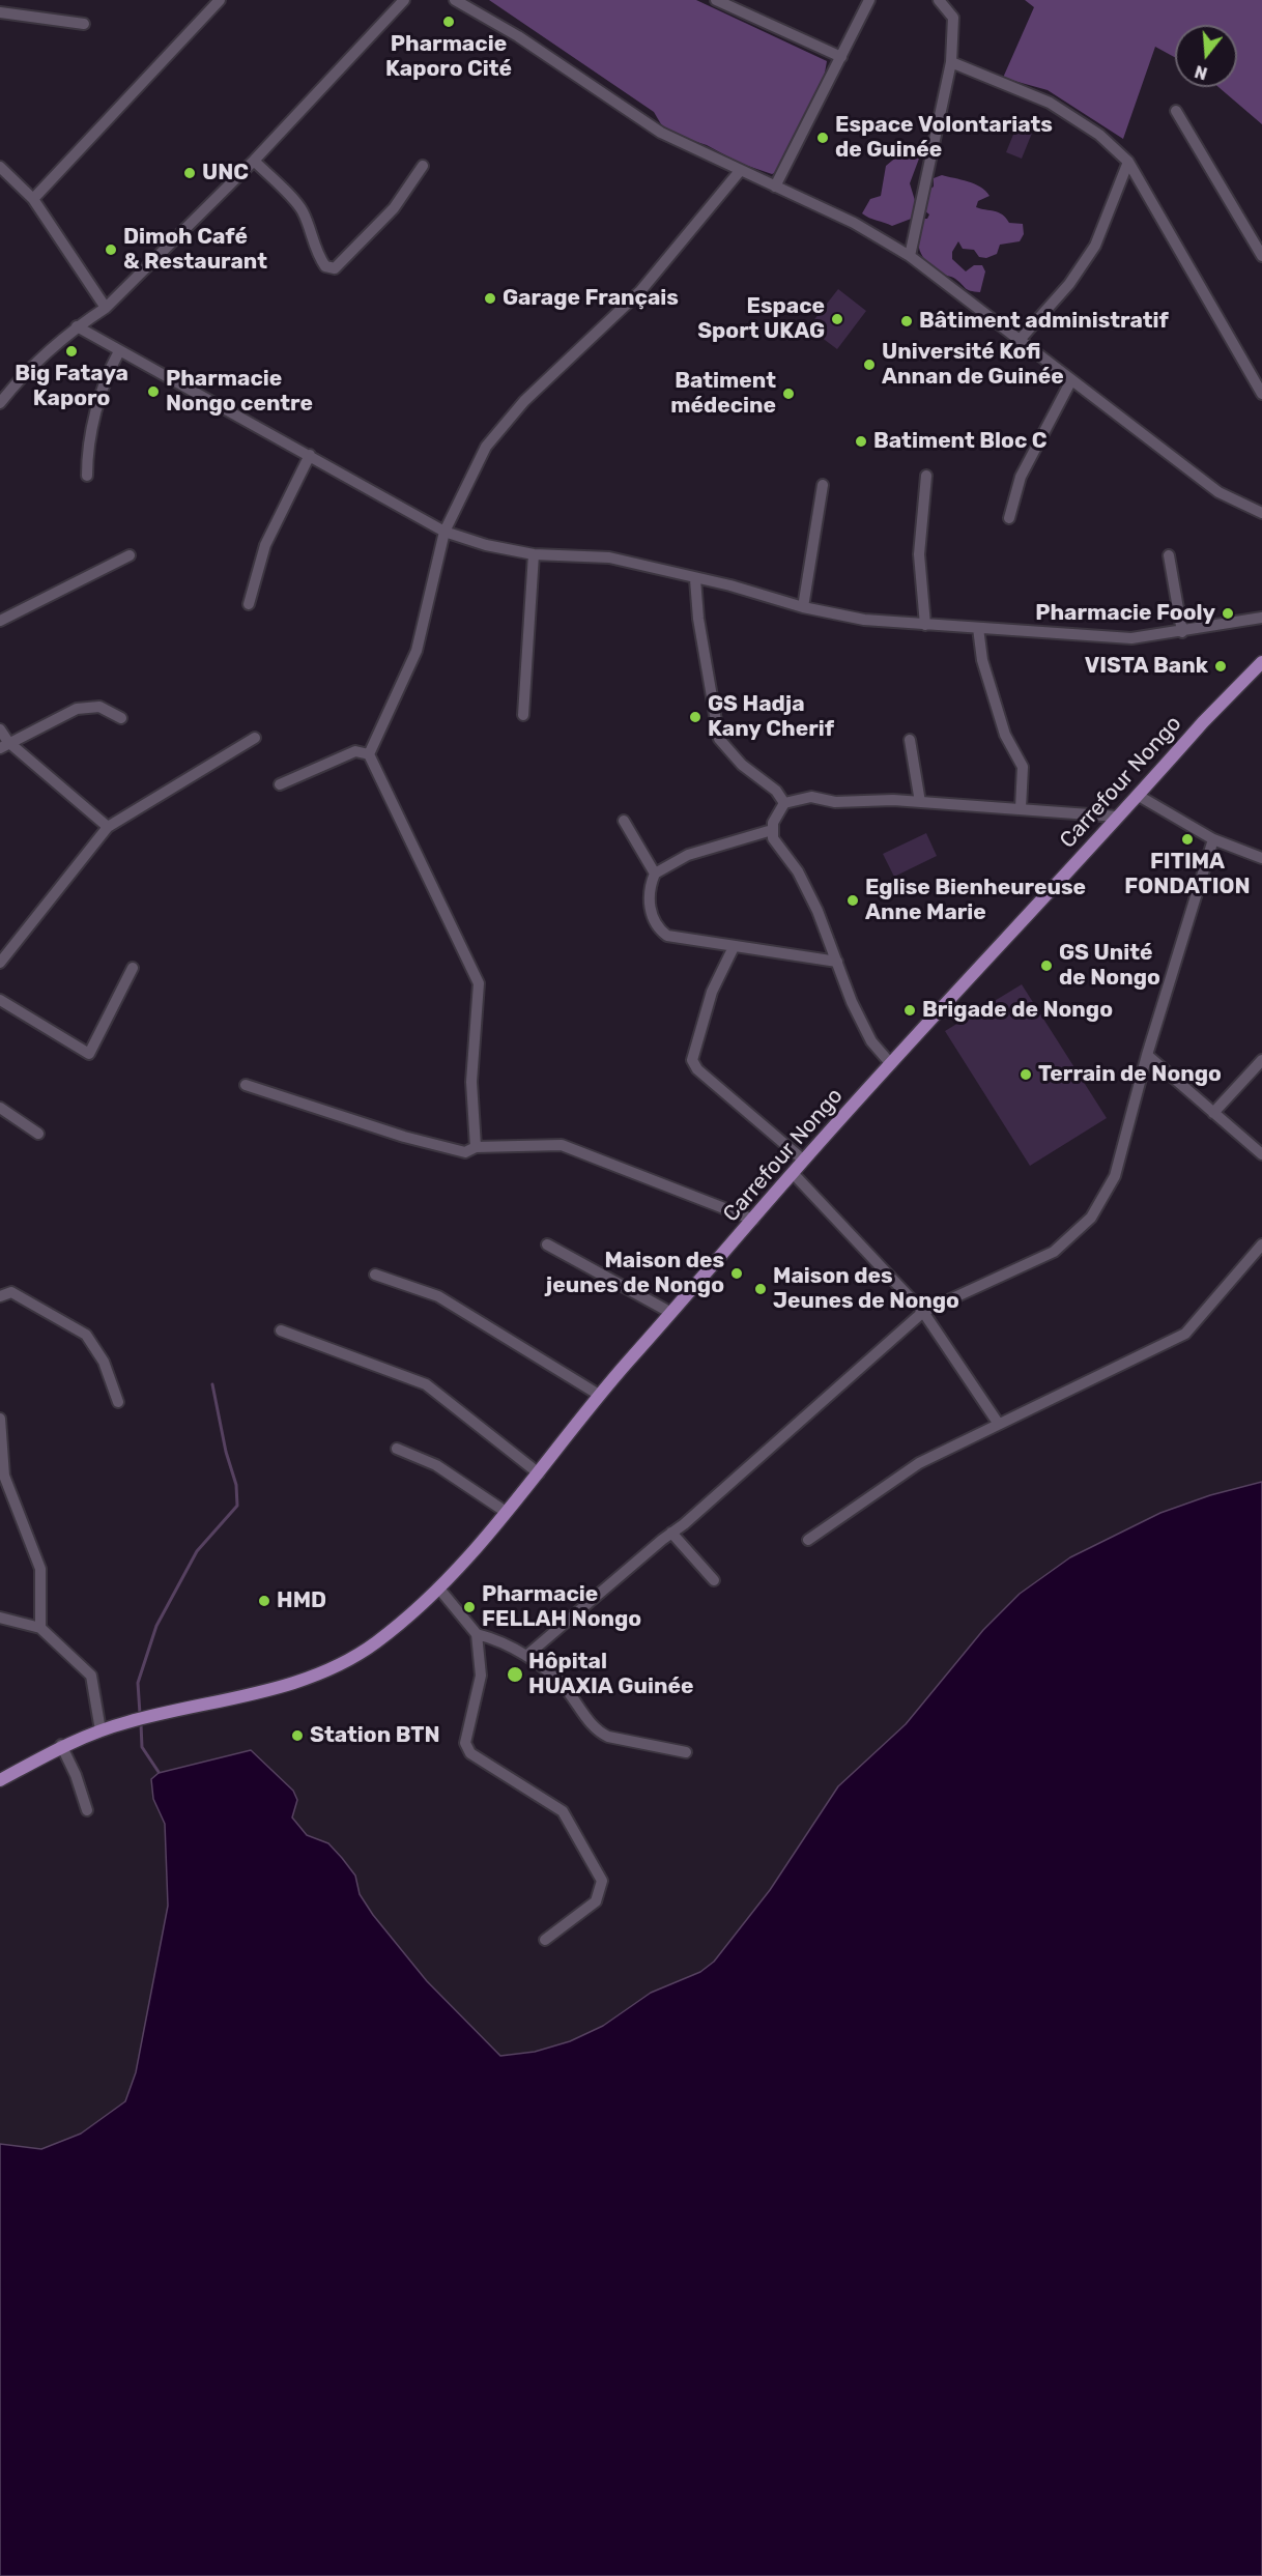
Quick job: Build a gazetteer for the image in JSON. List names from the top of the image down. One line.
{"streets":{"main road":["Carrefour Nongo"]},"places":["Pharmacie Kaporo Cité","Espace Volontariats de Guinée","UNC","Dimoh Café & Restaurant","Garage Français","Espace Sport UKAG","Bâtiment administratif","Big Fataya Kaporo","Université Kofi Annan de Guinée","Pharmacie Nongo centre","Batiment médecine","Batiment Bloc C","Pharmacie Fooly","VISTA Bank","GS Hadja Kany Cherif","FITIMA FONDATION","Eglise Bienheureuse Anne Marie","GS Unité de Nongo","Brigade de Nongo","Terrain de Nongo","Maison des jeunes de Nongo","Maison des Jeunes de Nongo","HMD","Pharmacie FELLAH Nongo","Hôpital HUAXIA Guinée","Station BTN"],"north":"bottom"}
